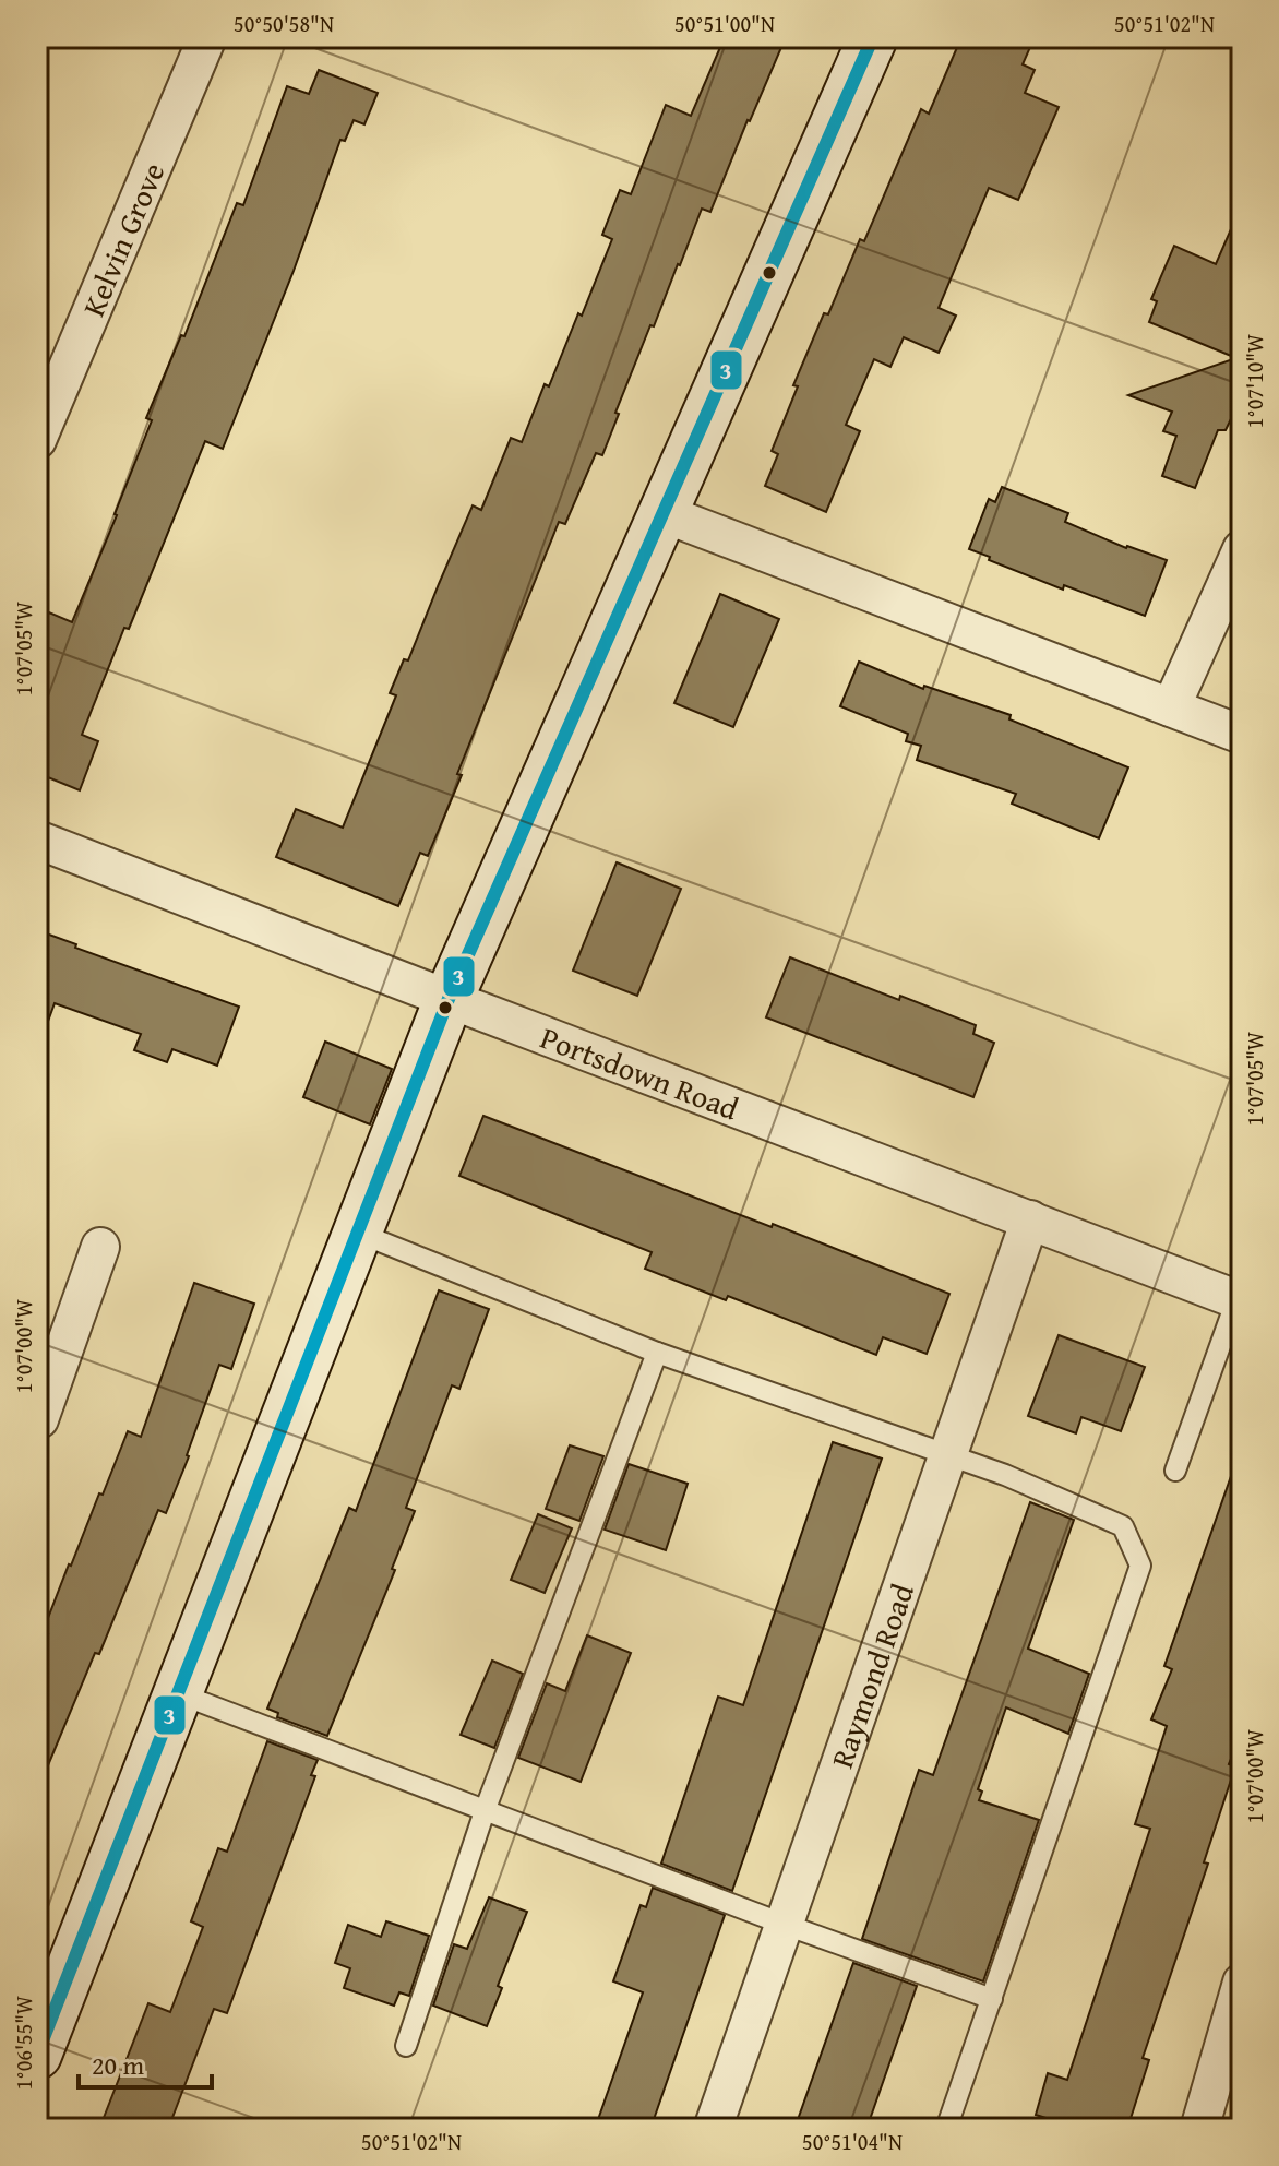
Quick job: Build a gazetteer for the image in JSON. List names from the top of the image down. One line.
{"streets":{"street":["Kelvin Grove","Portsdown Road","Raymond Road"]},"crossings":[["Portsdown Road","Raymond Road"]],"lines":["transit line 3"],"scale_bar":"20 m","coordinates":["50°50'58\"N","50°51'00\"N","50°51'02\"N","1°07'10\"W","1°07'05\"W","1°07'00\"W","1°06'55\"W","50°51'04\"N"]}
